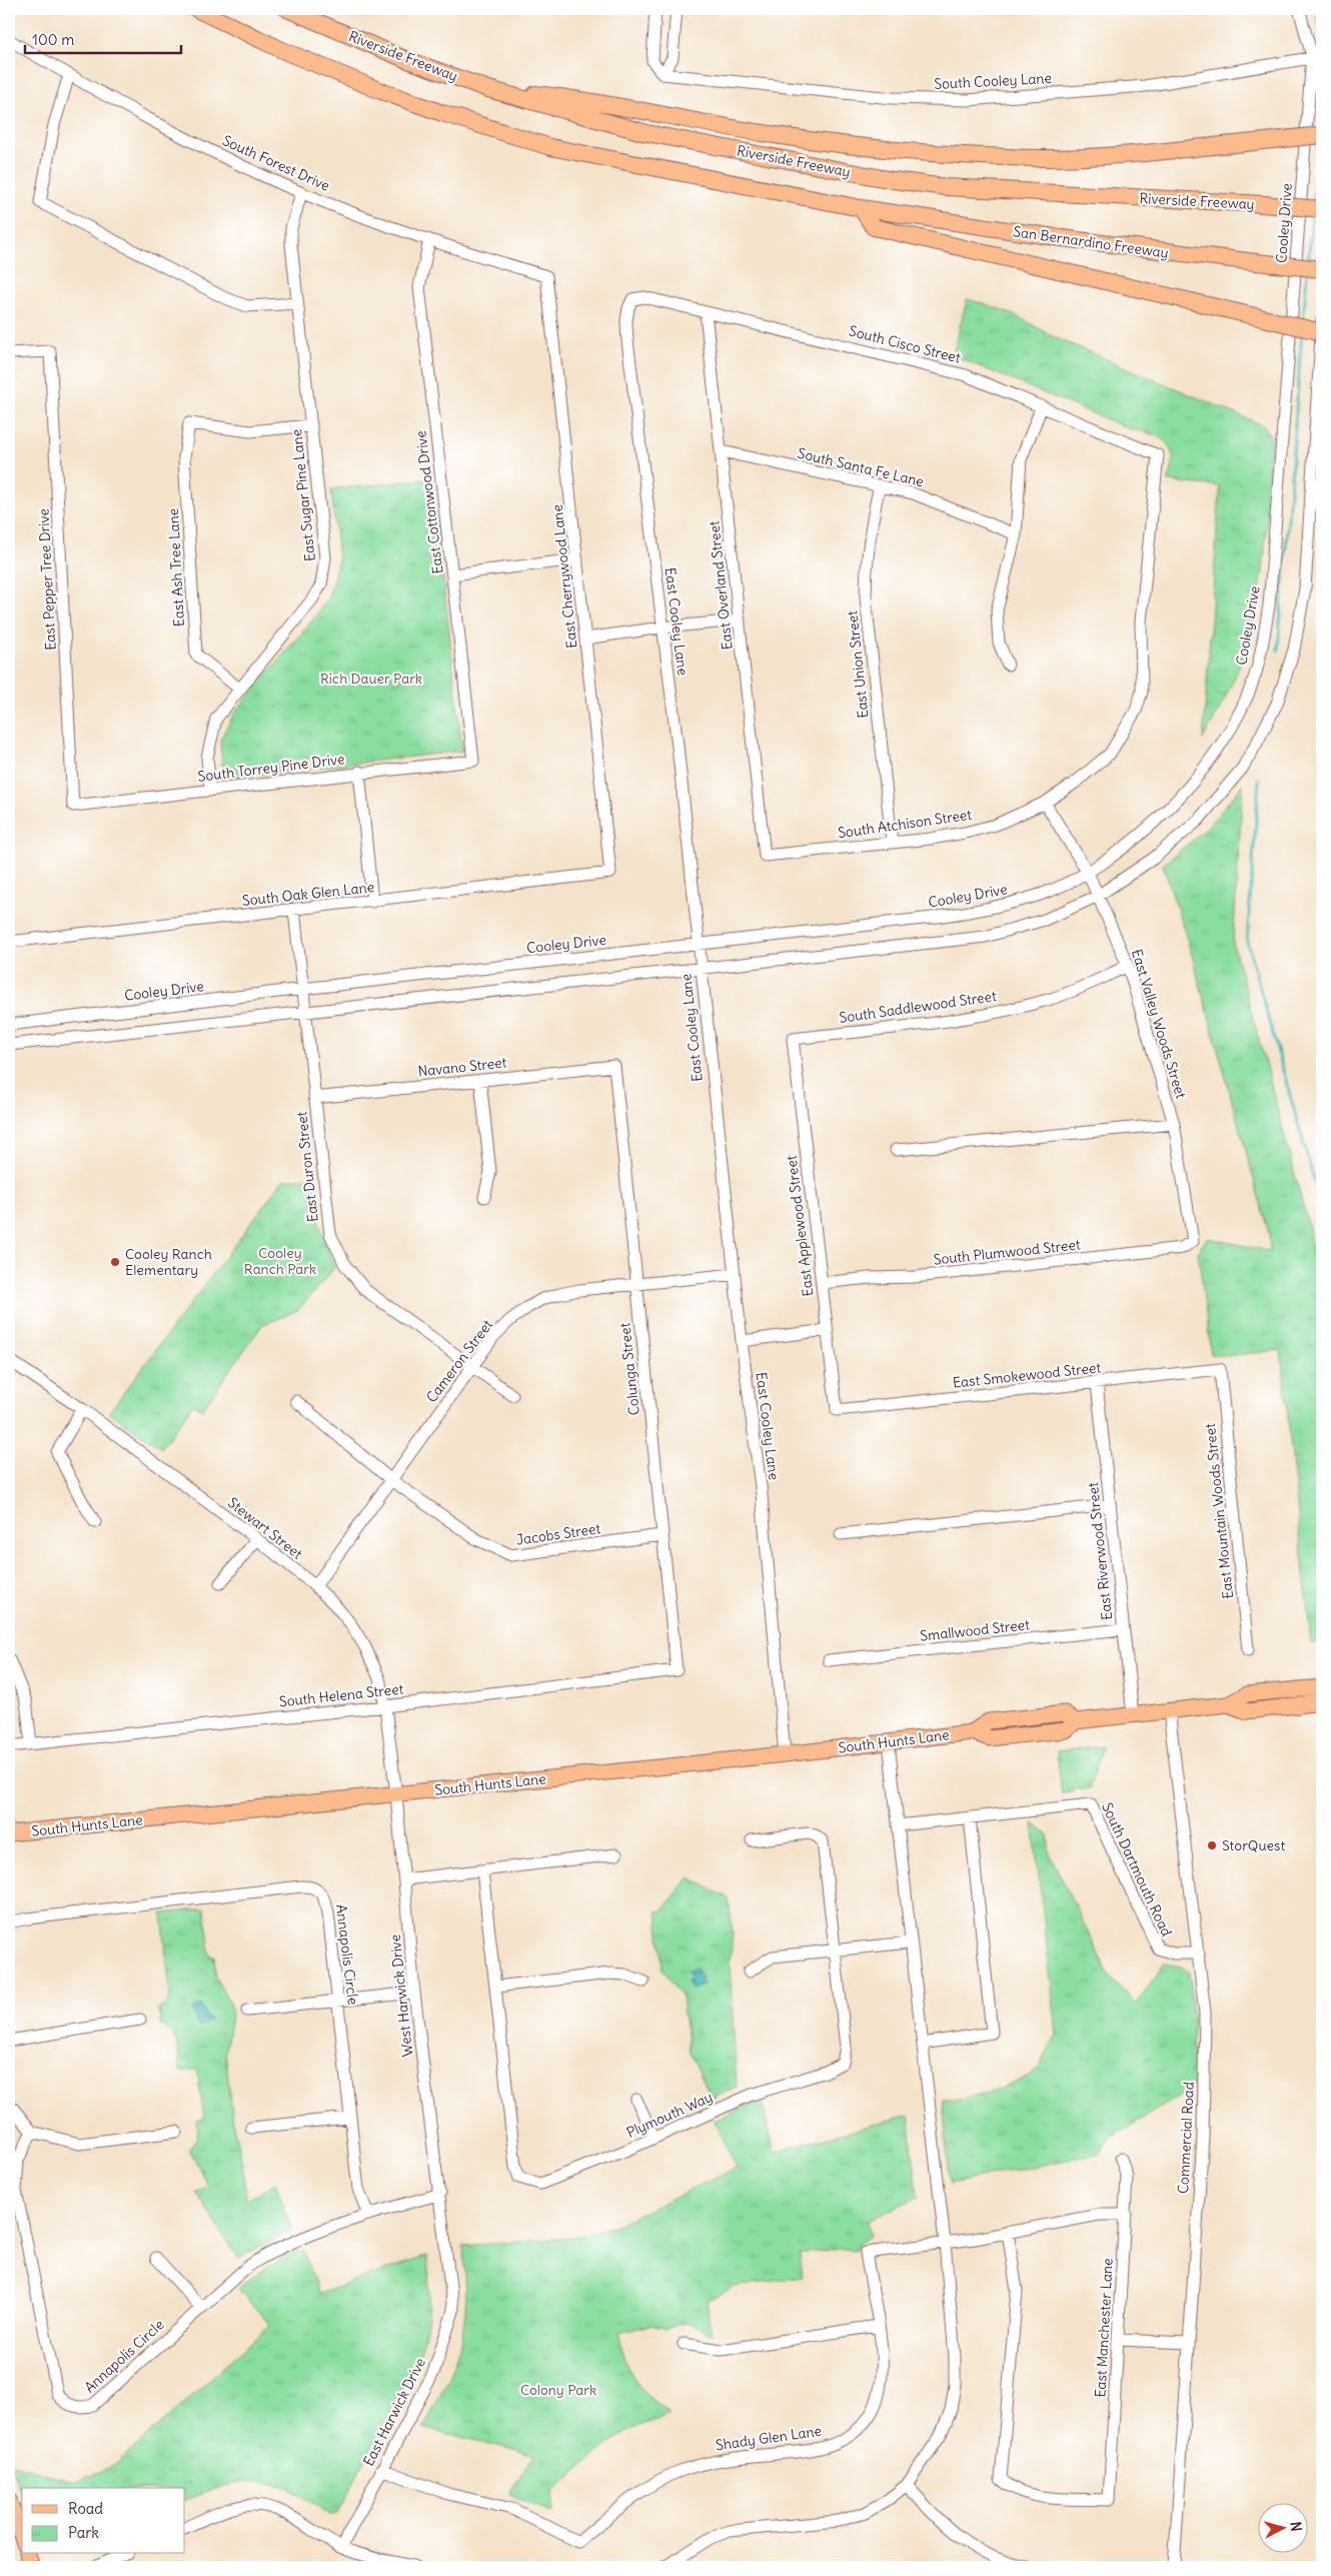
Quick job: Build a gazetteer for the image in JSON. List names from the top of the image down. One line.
{"streets":{"highway":["Riverside Freeway","San Bernardino Freeway"],"main road":["South Hunts Lane"],"street":["South Cooley Lane","South Forest Drive","Cooley Drive","South Cisco Street","South Santa Fe Lane","East Sugar Pine Lane","East Cottonwood Drive","East Ash Tree Lane","East Cherrywood Lane","East Pepper Tree Drive","East Overland Street","East Cooley Lane","East Union Street","South Torrey Pine Drive","South Atchison Street","South Oak Glen Lane","South Saddlewood Street","East Valley Woods Street","Navano Street","East Duron Street","East Applewood Street","South Plumwood Street","Cameron Street","Colunga Street","East Smokewood Street","East Mountain Woods Street","Stewart Street","Jacobs Street","East Riverwood Street","Smallwood Street","South Helena Street","South Dartmouth Road","Annapolis Circle","West Harwick Drive","Plymouth Way","Commercial Road","East Manchester Lane","East Harwick Drive","Shady Glen Lane"]},"crossings":[["South Cooley Lane","Cooley Drive"],["South Forest Drive","East Sugar Pine Lane"],["South Forest Drive","East Cottonwood Drive"],["South Forest Drive","East Cherrywood Lane"],["Cooley Drive","East Cooley Lane"],["Cooley Drive","East Valley Woods Street"],["Cooley Drive","East Duron Street"],["South Cisco Street","East Overland Street"],["South Cisco Street","East Cooley Lane"],["South Cisco Street","South Atchison Street"],["South Santa Fe Lane","East Overland Street"],["South Santa Fe Lane","East Union Street"],["East Sugar Pine Lane","East Ash Tree Lane"],["East Sugar Pine Lane","South Torrey Pine Drive"],["East Cottonwood Drive","South Torrey Pine Drive"],["East Cherrywood Lane","South Oak Glen Lane"],["East Pepper Tree Drive","South Torrey Pine Drive"],["East Overland Street","South Atchison Street"],["East Cooley Lane","Cameron Street"],["East Cooley Lane","South Hunts Lane"],["East Union Street","South Atchison Street"],["South Atchison Street","East Valley Woods Street"],["South Oak Glen Lane","East Duron Street"],["South Saddlewood Street","East Valley Woods Street"],["South Saddlewood Street","East Applewood Street"],["East Valley Woods Street","South Plumwood Street"],["Navano Street","East Duron Street"],["Navano Street","Colunga Street"],["East Duron Street","Cameron Street"],["East Applewood Street","South Plumwood Street"],["East Applewood Street","East Smokewood Street"],["Cameron Street","Colunga Street"],["Cameron Street","Stewart Street"],["Cameron Street","Jacobs Street"],["Colunga Street","Jacobs Street"],["Colunga Street","South Helena Street"],["East Smokewood Street","East Mountain Woods Street"],["East Smokewood Street","East Riverwood Street"],["Stewart Street","South Helena Street"],["Stewart Street","South Hunts Lane"],["Stewart Street","West Harwick Drive"],["East Riverwood Street","Smallwood Street"],["East Riverwood Street","South Hunts Lane"],["South Hunts Lane","West Harwick Drive"],["South Hunts Lane","Commercial Road"],["South Dartmouth Road","Commercial Road"],["Annapolis Circle","West Harwick Drive"],["Annapolis Circle","East Harwick Drive"],["West Harwick Drive","East Harwick Drive"],["East Harwick Drive","Shady Glen Lane"]],"parks":["Rich Dauer Park","Cooley Ranch Park","Colony Park"],"places":["Cooley Ranch Elementary","StorQuest"],"legend":["Road","Park"],"scale_bar":"100 m","north":"right"}
